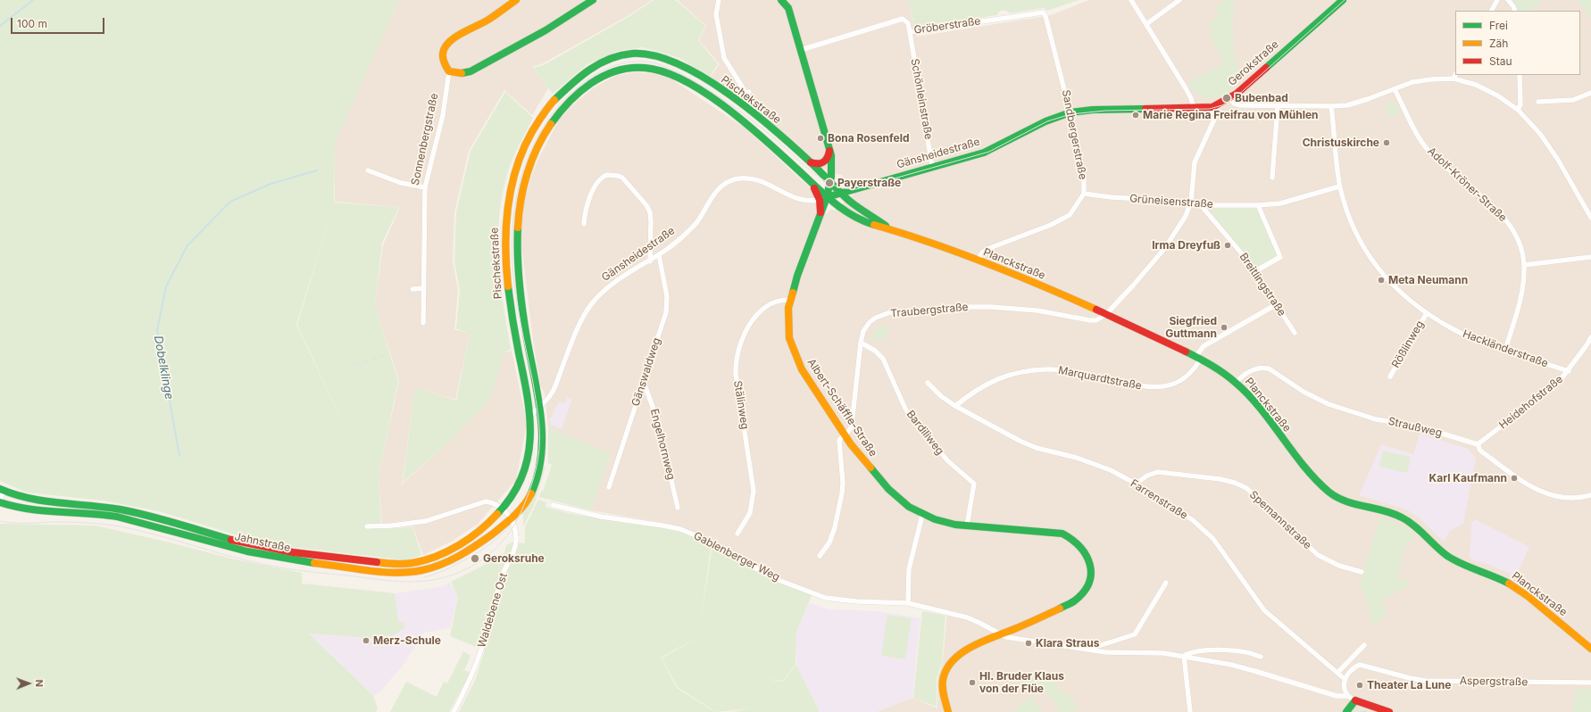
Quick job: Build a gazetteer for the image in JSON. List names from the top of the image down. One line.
{"streets":{"main road":["Gerokstraße","Pischekstraße","Gänsheidestraße","Planckstraße","Albert-Schäffle-Straße","Jahnstraße"],"street":["Gröberstraße","Schönleinstraße","Sandbergerstraße","Sonnenbergstraße","Adolf-Kröner-Straße","Grüneisenstraße","Breitlingstraße","Traubergstraße","Rößlinweg","Hackländerstraße","Gänswaldweg","Marquardtstraße","Heidehofstraße","Stälinweg","Straußweg","Bardiliweg","Engelhornweg","Farrenstraße","Spemannstraße","Gablenberger Weg","Waldebene Ost","Aspergstraße"]},"crossings":[["Gröberstraße","Schönleinstraße"],["Gröberstraße","Sandbergerstraße"],["Gerokstraße","Gänsheidestraße"],["Schönleinstraße","Gänsheidestraße"],["Pischekstraße","Gänsheidestraße"],["Pischekstraße","Planckstraße"],["Pischekstraße","Albert-Schäffle-Straße"],["Pischekstraße","Jahnstraße"],["Pischekstraße","Waldebene Ost"],["Sandbergerstraße","Gänsheidestraße"],["Sandbergerstraße","Grüneisenstraße"],["Sandbergerstraße","Planckstraße"],["Gänsheidestraße","Planckstraße"],["Gänsheidestraße","Gänswaldweg"],["Gänsheidestraße","Albert-Schäffle-Straße"],["Adolf-Kröner-Straße","Hackländerstraße"],["Grüneisenstraße","Breitlingstraße"],["Grüneisenstraße","Hackländerstraße"],["Planckstraße","Traubergstraße"],["Planckstraße","Marquardtstraße"],["Planckstraße","Albert-Schäffle-Straße"],["Planckstraße","Straußweg"],["Breitlingstraße","Marquardtstraße"],["Traubergstraße","Albert-Schäffle-Straße"],["Traubergstraße","Bardiliweg"],["Rößlinweg","Hackländerstraße"],["Hackländerstraße","Heidehofstraße"],["Gänswaldweg","Engelhornweg"],["Marquardtstraße","Farrenstraße"],["Heidehofstraße","Straußweg"],["Stälinweg","Albert-Schäffle-Straße"],["Albert-Schäffle-Straße","Bardiliweg"],["Albert-Schäffle-Straße","Gablenberger Weg"],["Farrenstraße","Spemannstraße"],["Farrenstraße","Aspergstraße"],["Jahnstraße","Waldebene Ost"]],"water":["Dobelklinge"],"places":["Bubenbad","Marie Regina Freifrau von Mühlen","Bona Rosenfeld","Christuskirche","Payerstraße","Irma Dreyfuß","Meta Neumann","Siegfried Guttmann","Karl Kaufmann","Geroksruhe","Merz-Schule","Klara Straus","Hl. Bruder Klaus von der Flüe","Theater La Lune"],"legend":["Frei","Zäh","Stau"],"scale_bar":"100 m","north":"right"}
